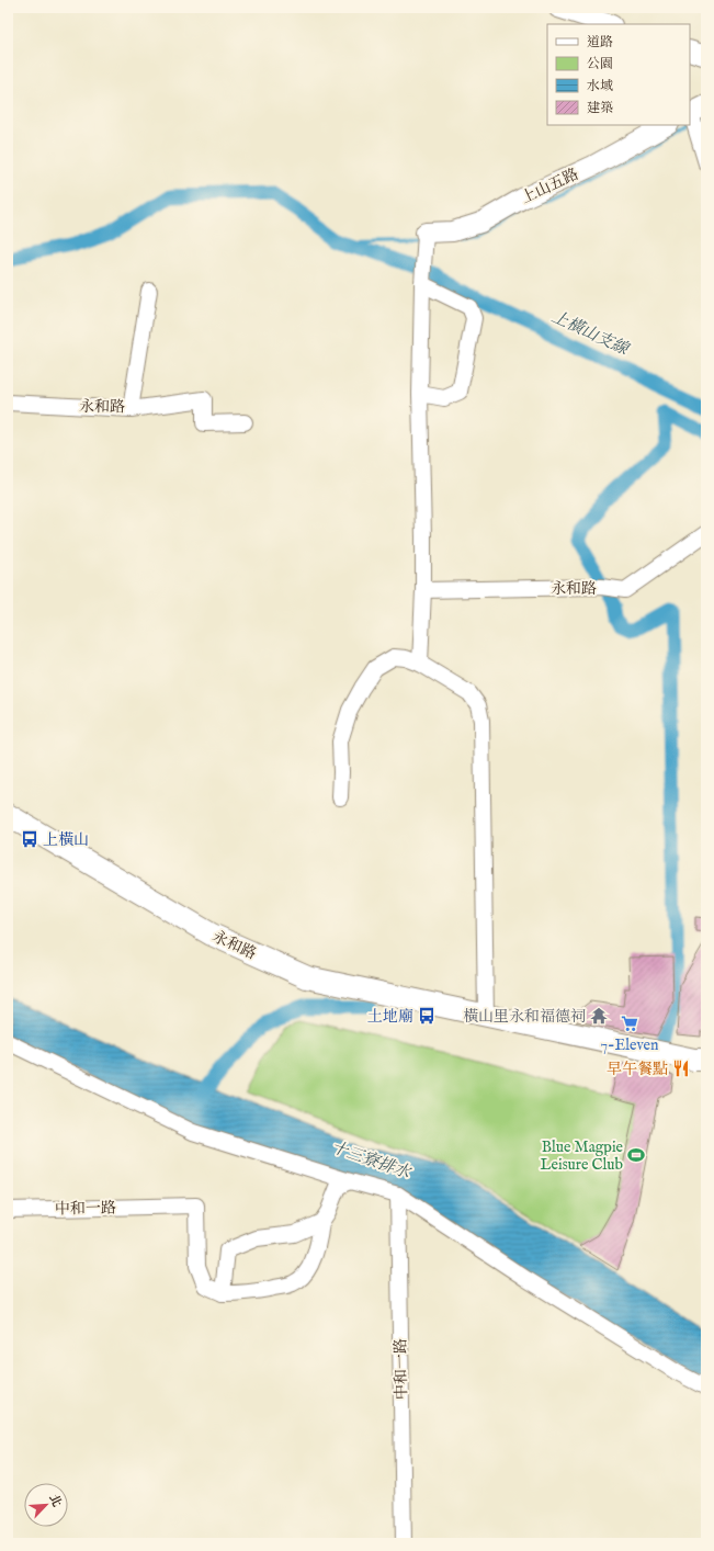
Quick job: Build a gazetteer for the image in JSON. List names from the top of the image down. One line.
{"streets":{"main road":["永和路"],"street":["上山五路","中和一路"]},"water":["上橫山支線","十三寮排水"],"places":{"bus stop":["上橫山","土地廟"],"temple":["橫山里永和福德祠"],"supermarket":["7-Eleven"],"restaurant":["早午餐點"],"sports":["Blue Magpie Leisure Club"]},"legend":["道路","公園","水域","建築"],"north":"top right"}
